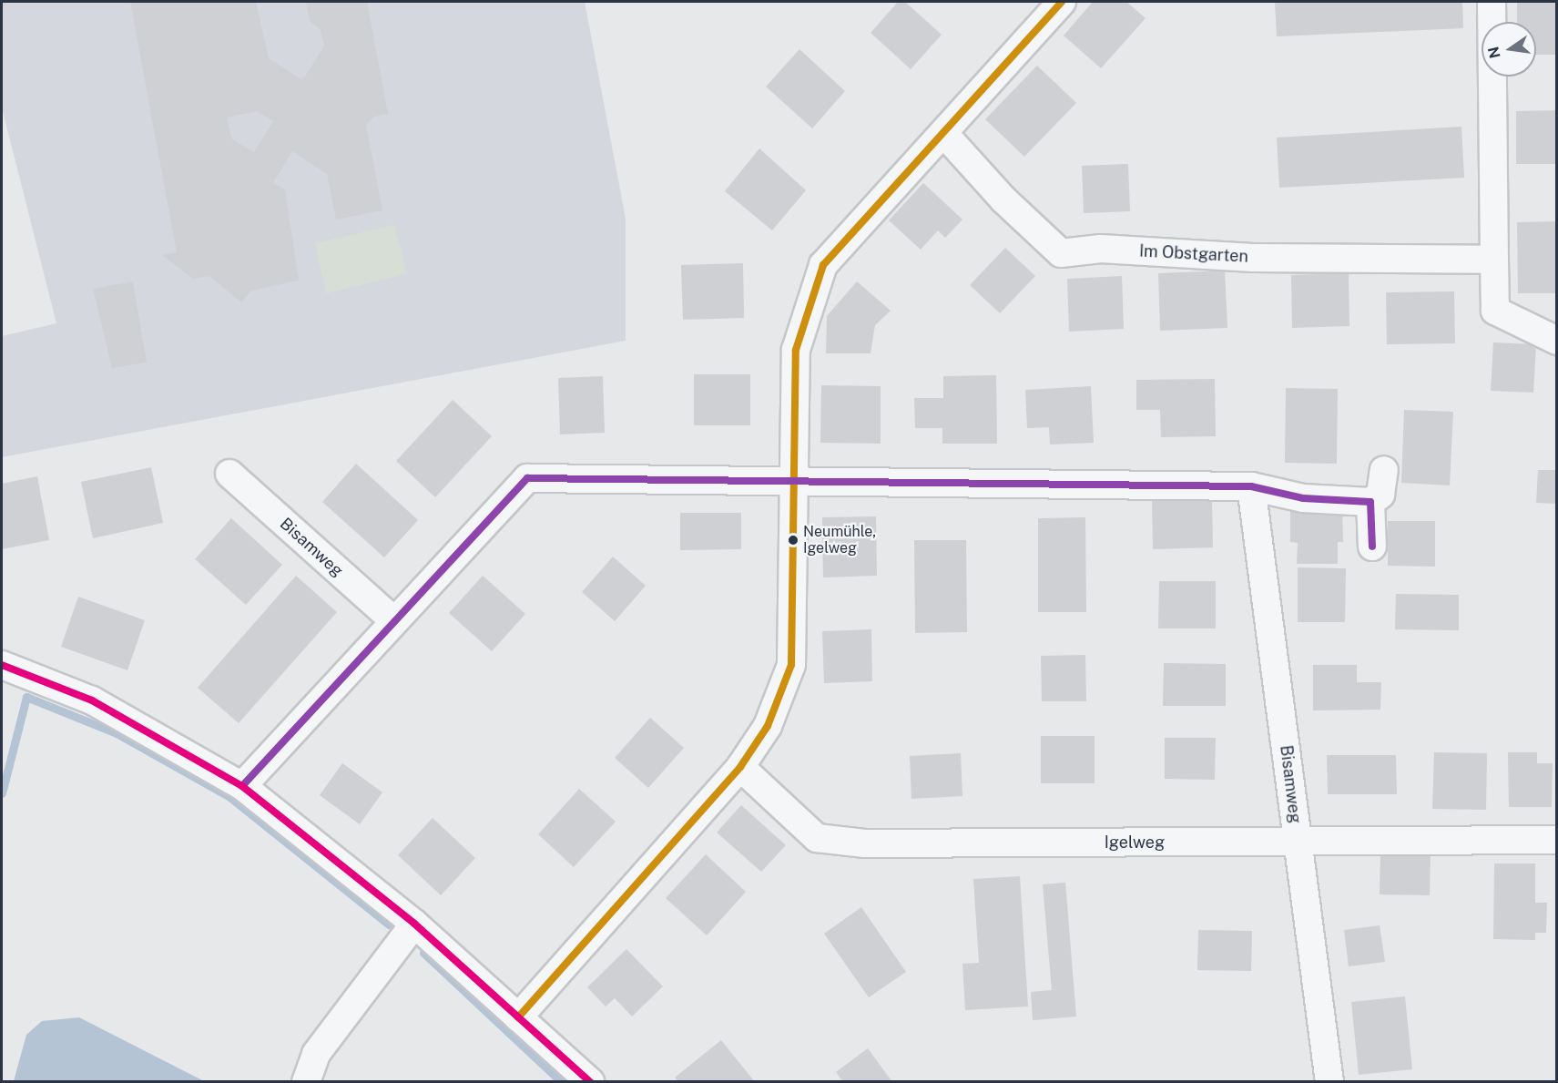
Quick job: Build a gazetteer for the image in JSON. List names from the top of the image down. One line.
{"streets":{"street":["Im Obstgarten","Bisamweg","Igelweg"]},"crossings":[["Bisamweg","Igelweg"]],"places":["Neumühle, Igelweg"],"north":"left"}
